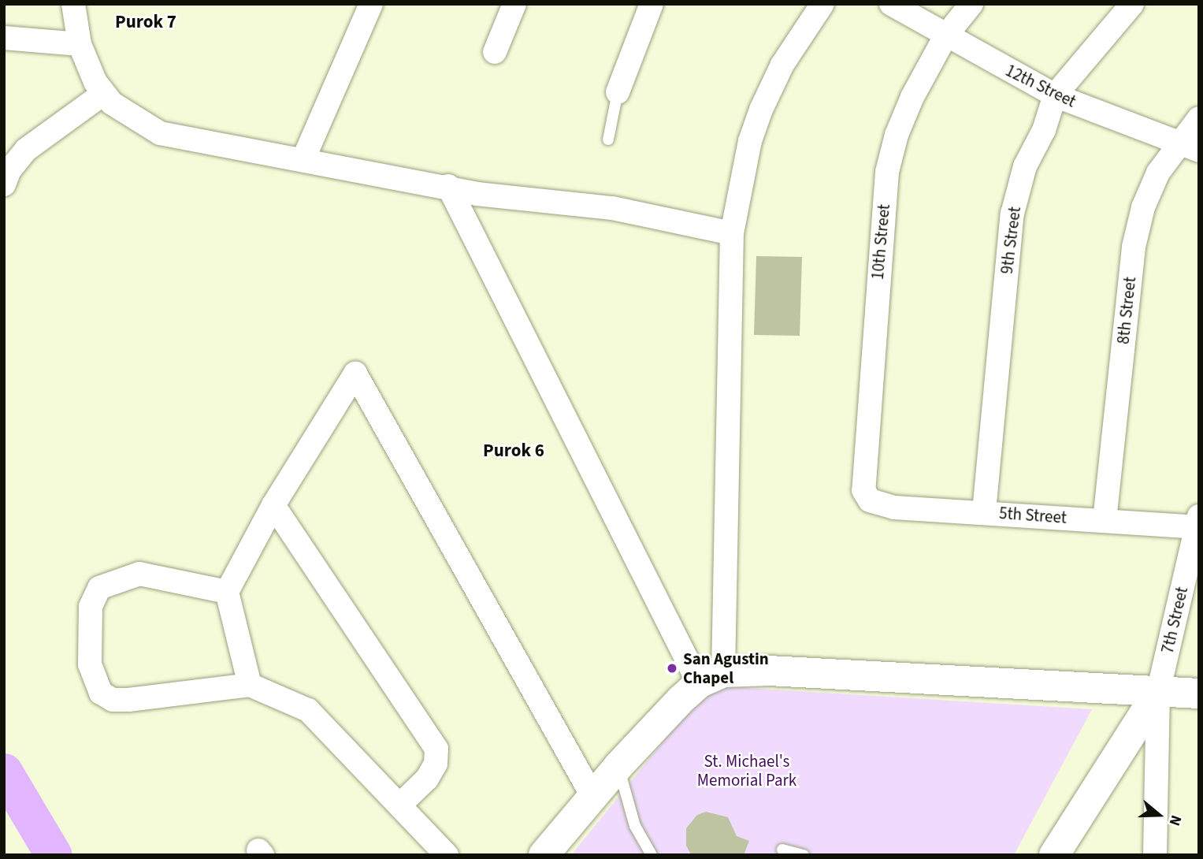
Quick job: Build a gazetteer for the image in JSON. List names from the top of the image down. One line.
{"streets":{"street":["12th Street","9th Street","10th Street","8th Street","5th Street","7th Street"]},"crossings":[["12th Street","9th Street"],["12th Street","10th Street"],["12th Street","8th Street"],["9th Street","5th Street"],["10th Street","5th Street"],["8th Street","5th Street"],["5th Street","7th Street"]],"districts":["Purok 7","Purok 6"],"parks":["St. Michael's Memorial Park"],"places":["San Agustin Chapel"],"north":"right"}
